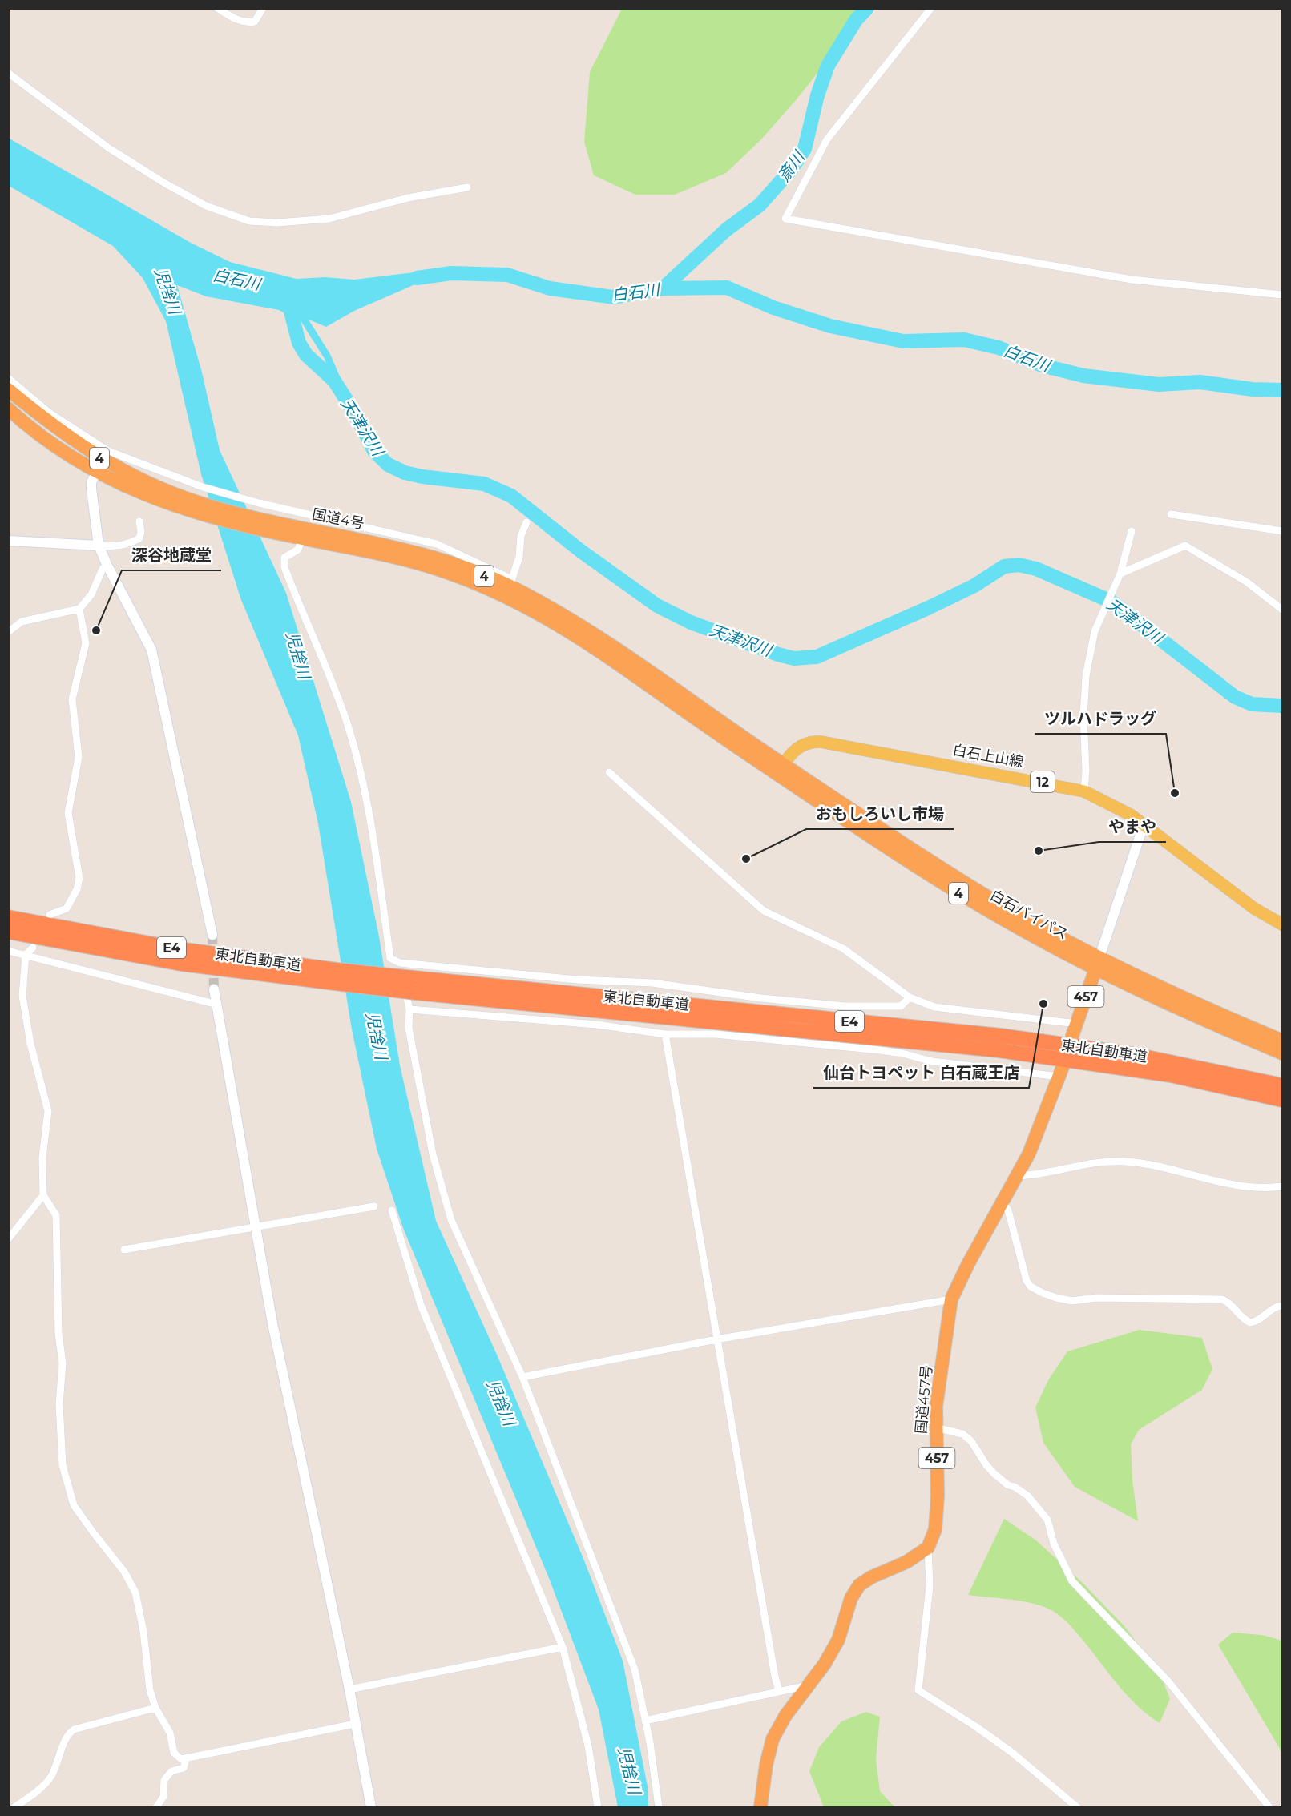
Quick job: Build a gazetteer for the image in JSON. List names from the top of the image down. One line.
{"streets":{"highway":["4","国道4号","白石バイパス","E4","東北自動車道","457","国道457号"],"main road":["白石上山線","12"]},"crossings":[["国道4号","白石バイパス"],["白石上山線","白石バイパス"],["白石バイパス","457"]],"water":["斎川","白石川","児捨川","天津沢川"],"places":["深谷地蔵堂","ツルハドラッグ","やまや","おもしろいし市場","仙台トヨペット 白石蔵王店"]}
